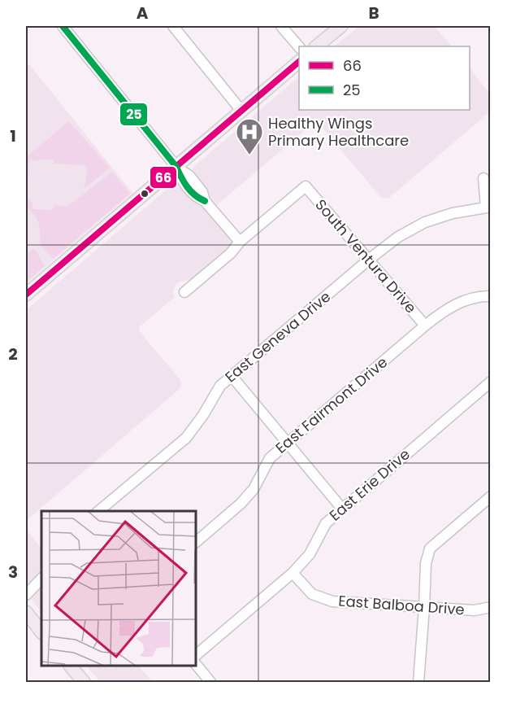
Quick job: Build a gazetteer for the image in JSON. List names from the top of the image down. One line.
{"streets":{"street":["South Ventura Drive","East Geneva Drive","East Fairmont Drive","East Erie Drive","East Balboa Drive"]},"crossings":[["South Ventura Drive","East Geneva Drive"],["South Ventura Drive","East Fairmont Drive"],["East Erie Drive","East Balboa Drive"]],"places":{"hospital":["Healthy Wings Primary Healthcare"]},"lines":["transit line 25","transit line 66"],"legend":["66","25"],"grid":{"columns":["A","B"],"rows":["1","2","3"]}}
